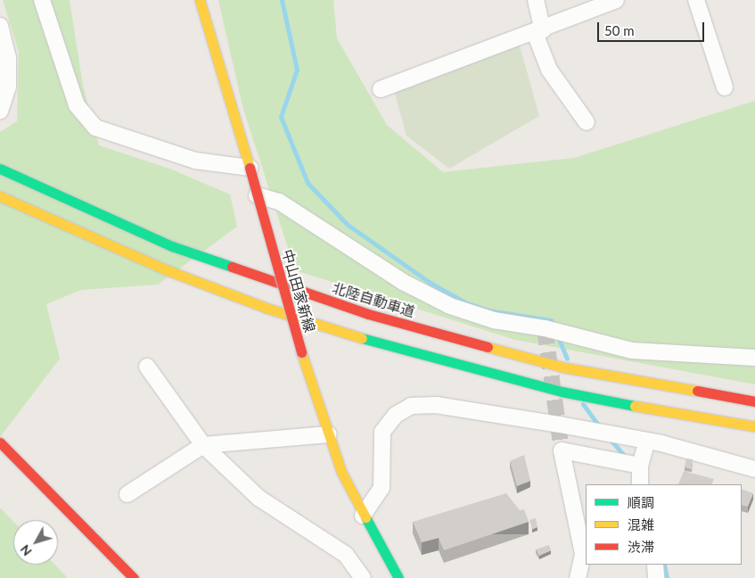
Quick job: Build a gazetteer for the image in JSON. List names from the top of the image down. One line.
{"streets":{"main road":["中山田家新線","北陸自動車道"]},"legend":["順調","混雑","渋滞"],"scale_bar":"50 m","north":"bottom left"}
